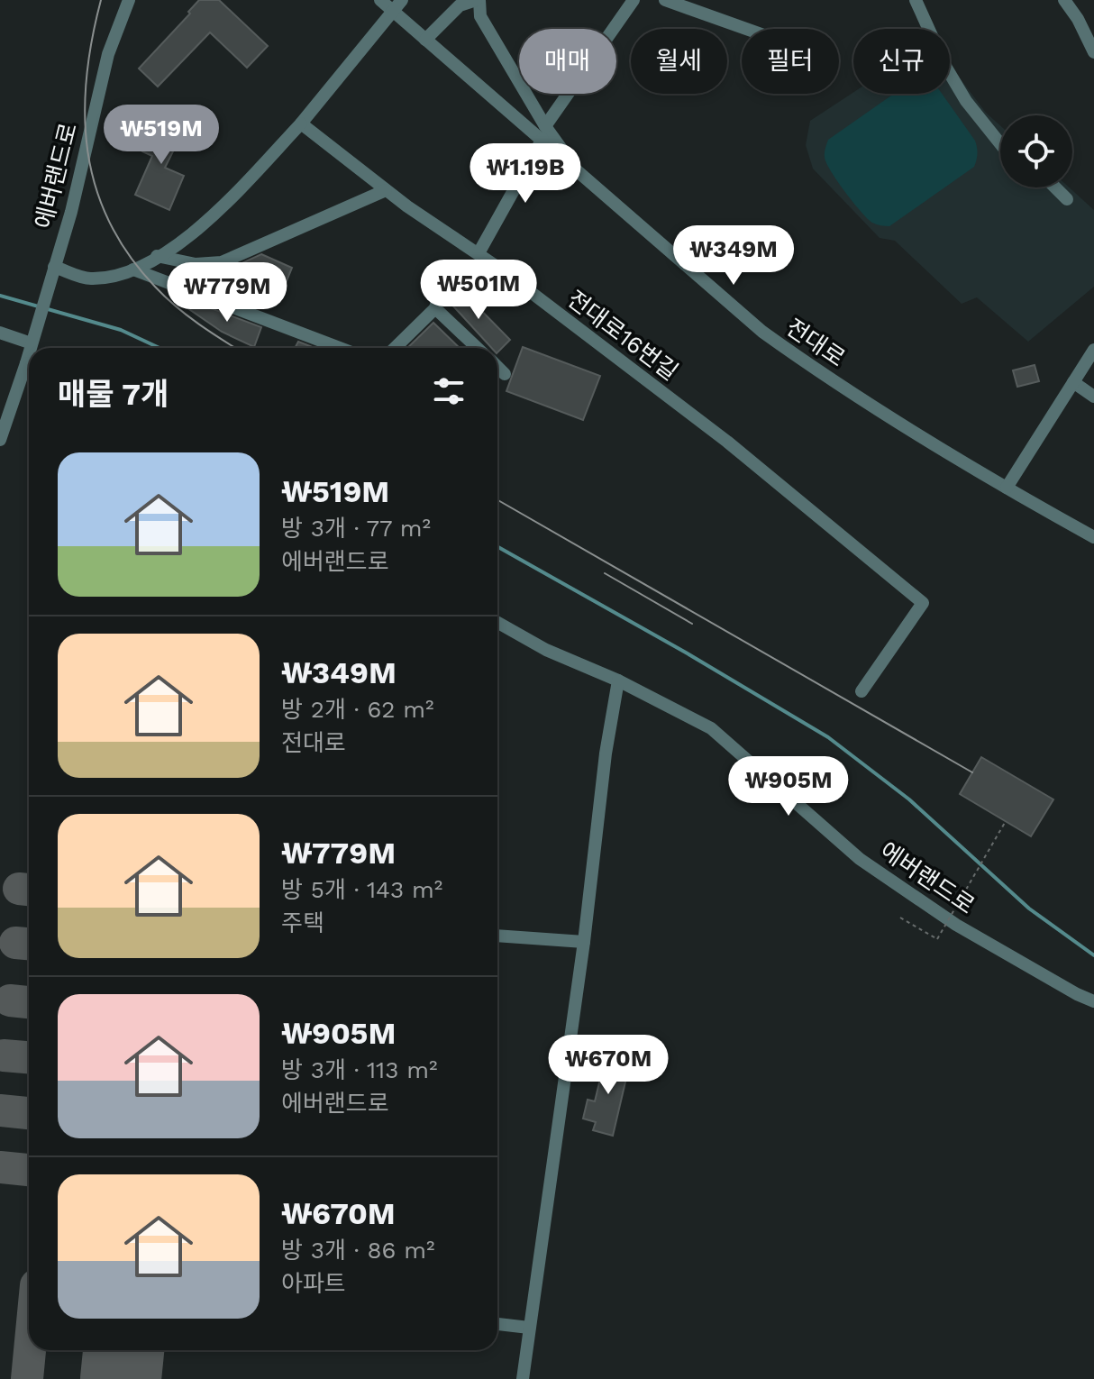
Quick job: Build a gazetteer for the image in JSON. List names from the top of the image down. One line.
{"streets":{"street":["에버랜드로","전대로16번길","전대로"]},"page":{"chip":["매매","월세","필터","신규"],"price":["₩519M","₩1.19B","₩349M","₩501M","₩779M","₩905M","₩670M"],"heading":"매물 7개","list":[{"name":"₩519M","note":"방 3개 · 77 m² · 에버랜드로"},{"name":"₩349M","note":"방 2개 · 62 m² · 전대로"},{"name":"₩779M","note":"방 5개 · 143 m² · 주택"},{"name":"₩905M","note":"방 3개 · 113 m² · 에버랜드로"},{"name":"₩670M","note":"방 3개 · 86 m² · 아파트"}]}}
